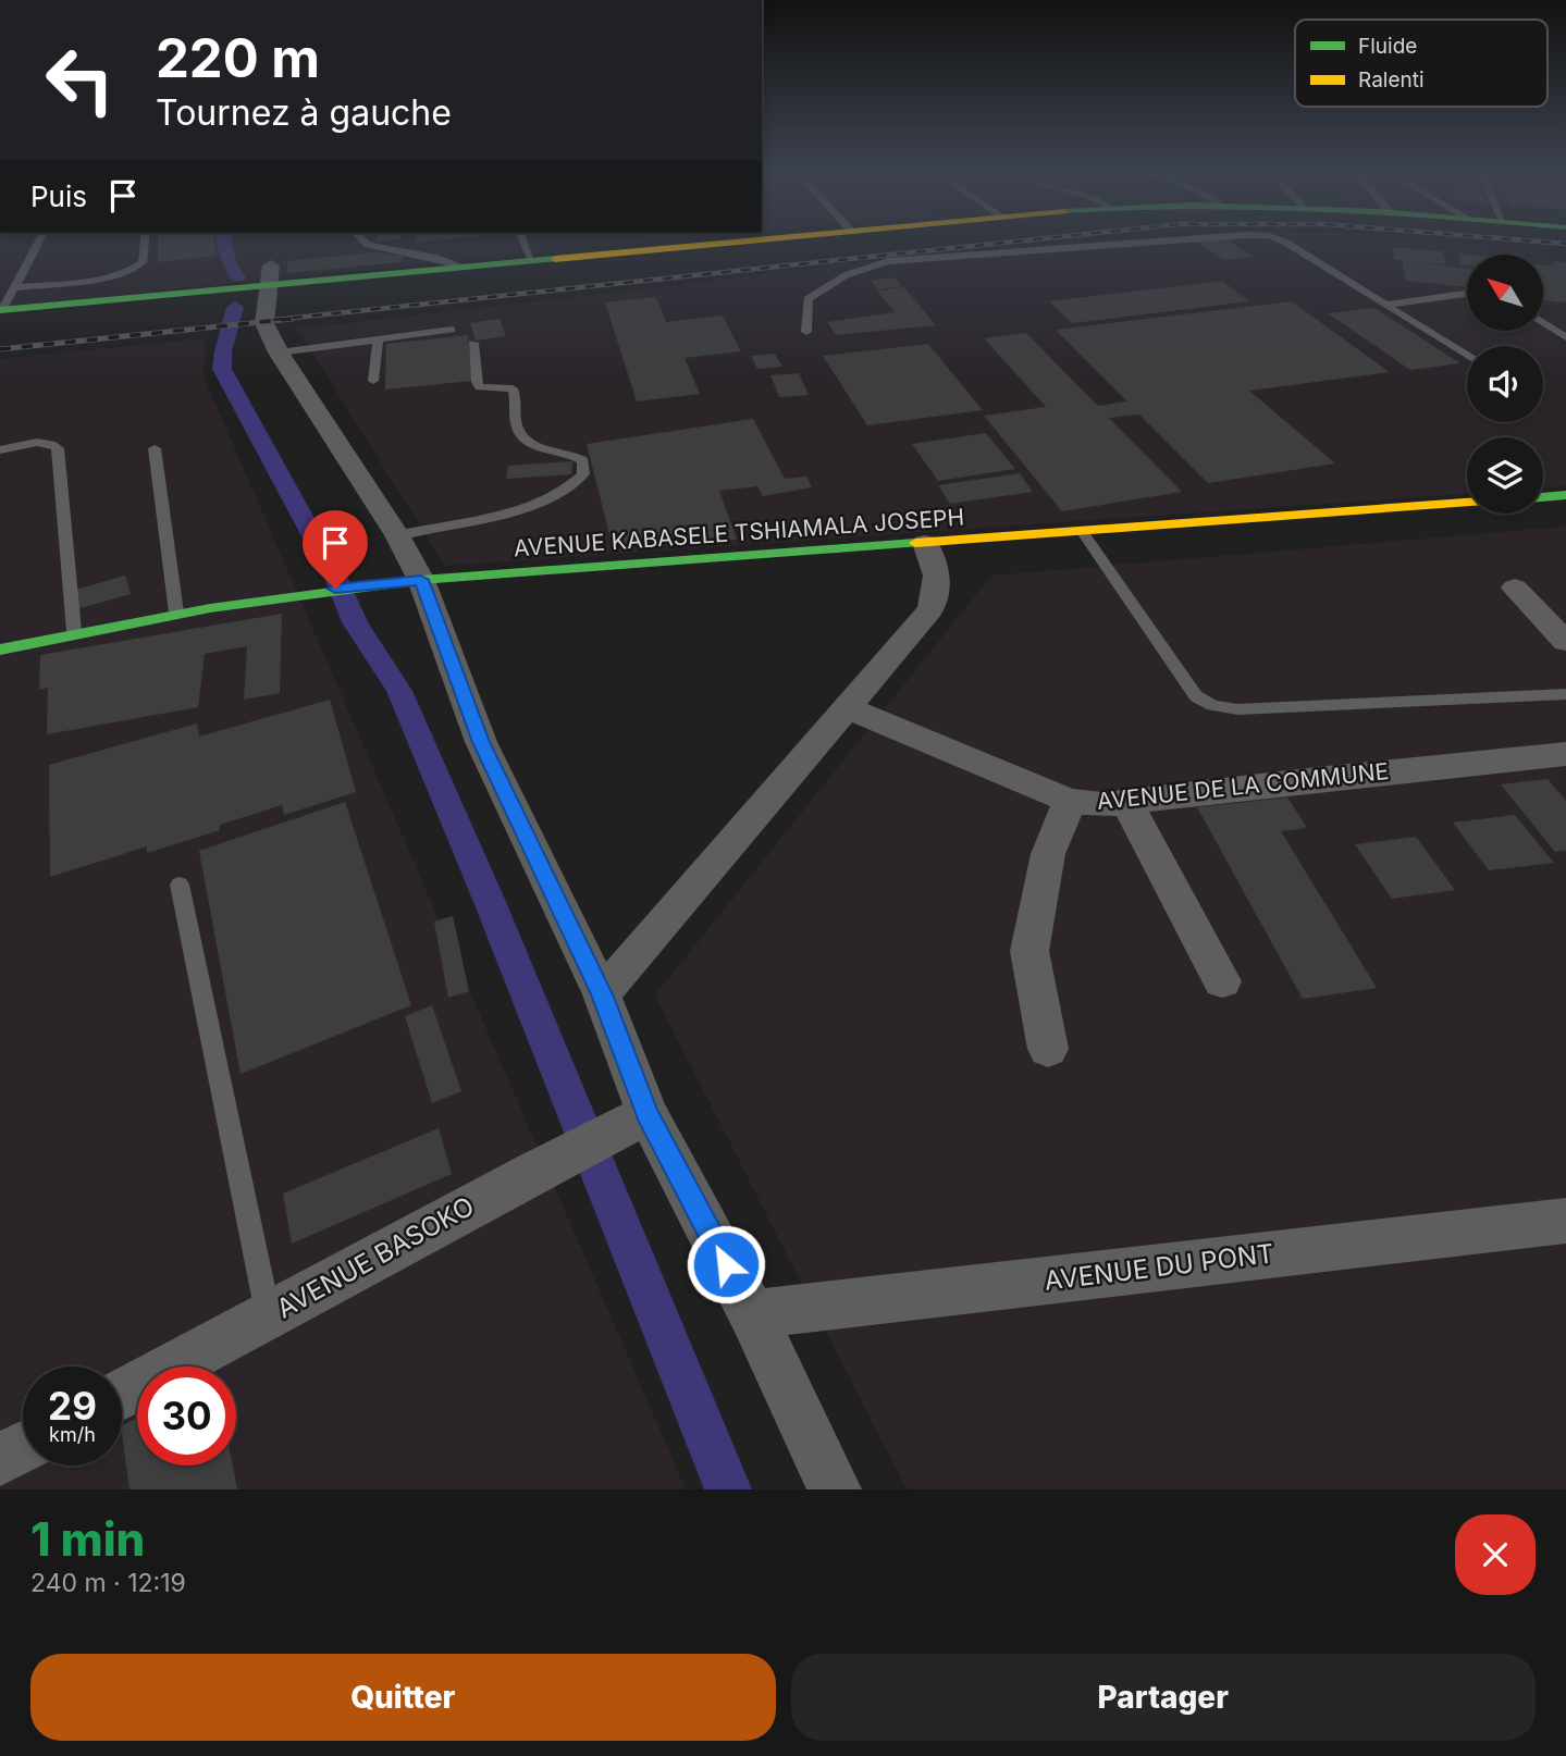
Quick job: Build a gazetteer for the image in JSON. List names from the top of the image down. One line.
{"streets":{"main road":["AVENUE KABASELE TSHIAMALA JOSEPH"],"street":["AVENUE DE LA COMMUNE","AVENUE BASOKO","AVENUE DU PONT"]},"legend":["Fluide","Ralenti"],"north":"top left","page":{"turn":["220 m","Tournez à gauche"],"then":"Puis","speed":"29 km/h","limit":"30","heading":["1 min","240 m · 12:19"],"buttons":["Quitter","Partager"]}}
